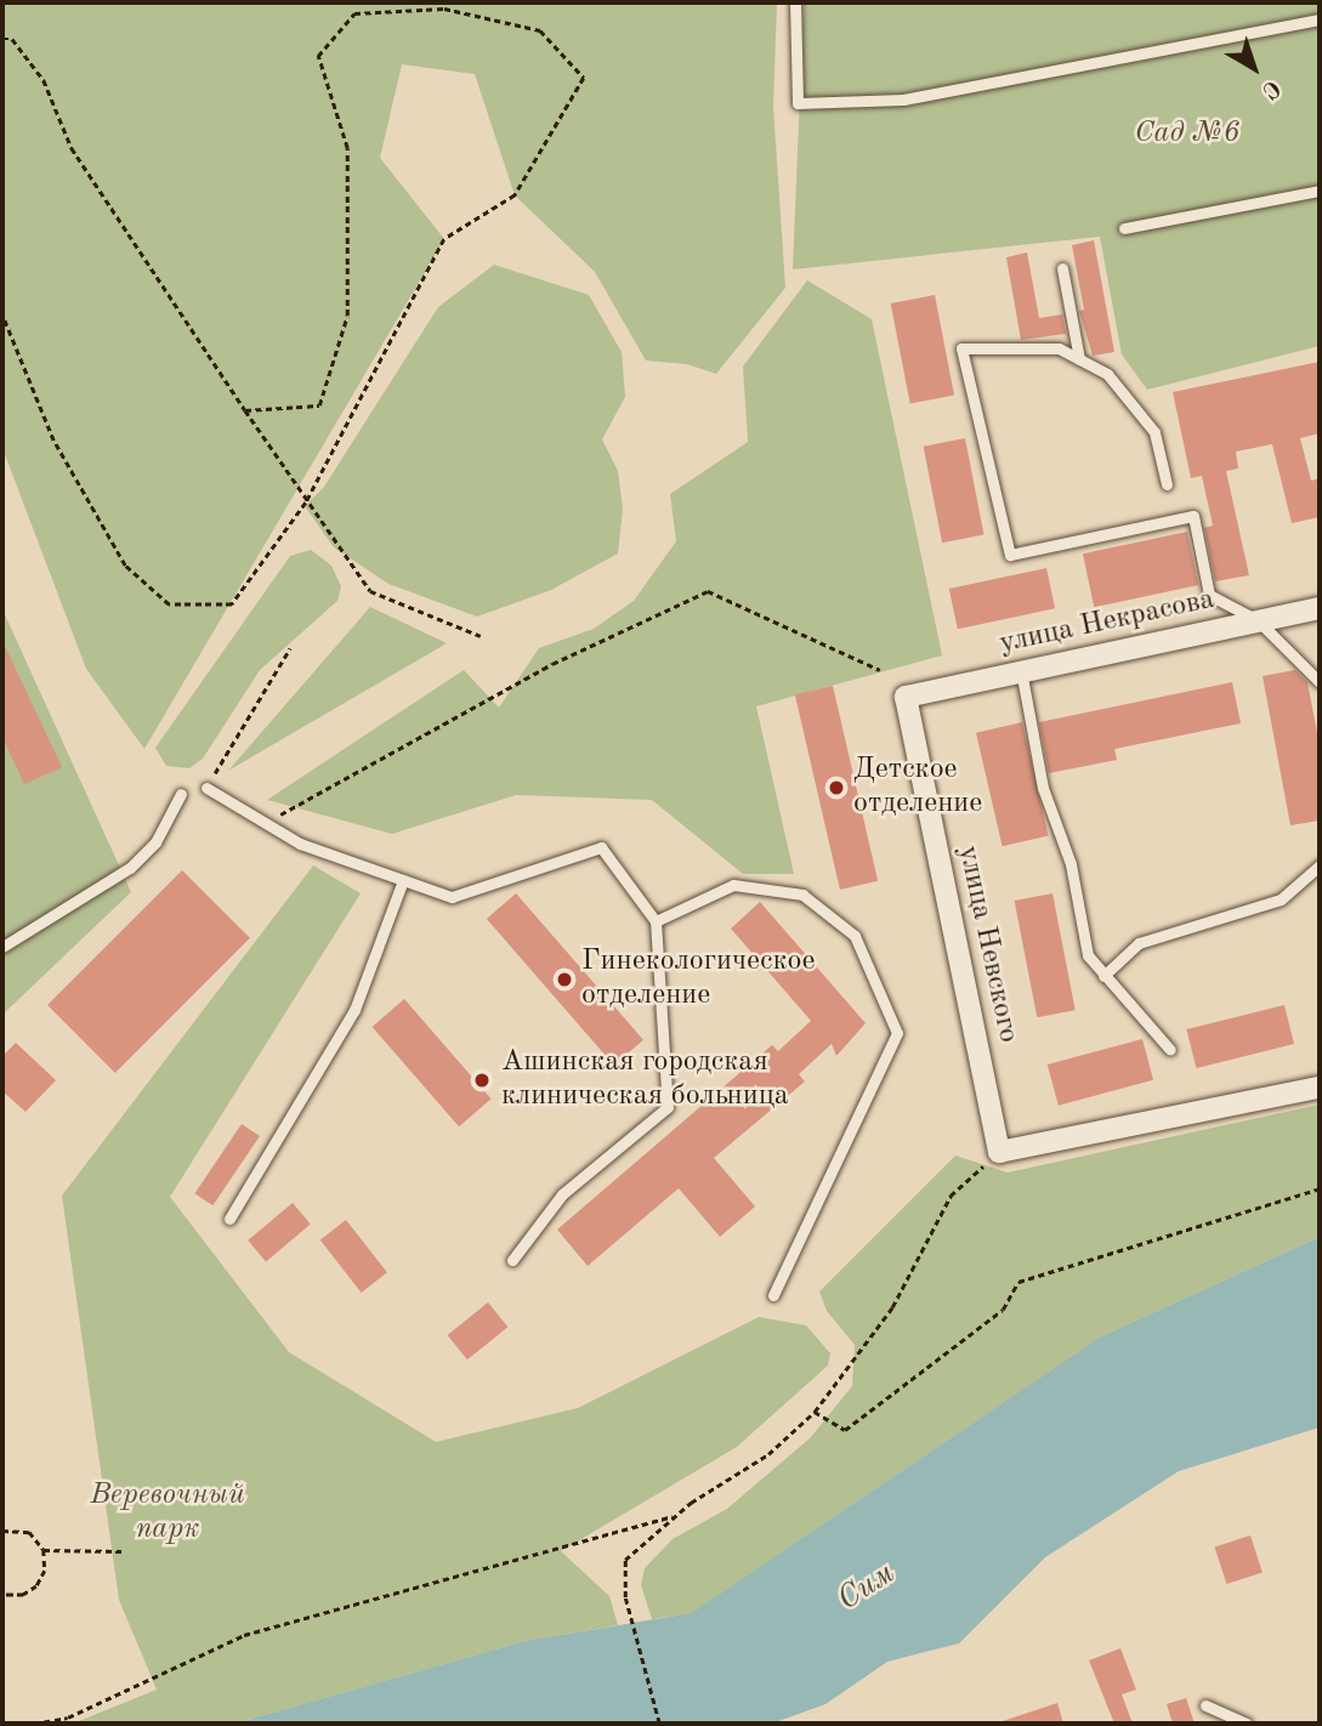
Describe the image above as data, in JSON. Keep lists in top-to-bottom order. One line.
{"streets":{"street":["улица Некрасова","улица Невского"]},"crossings":[["улица Некрасова","улица Невского"]],"water":["Сим"],"parks":["Сад №6","Веревочный парк"],"places":["Детское отделение","Гинекологическое отделение","Ашинская городская клиническая больница"],"north":"bottom right"}
